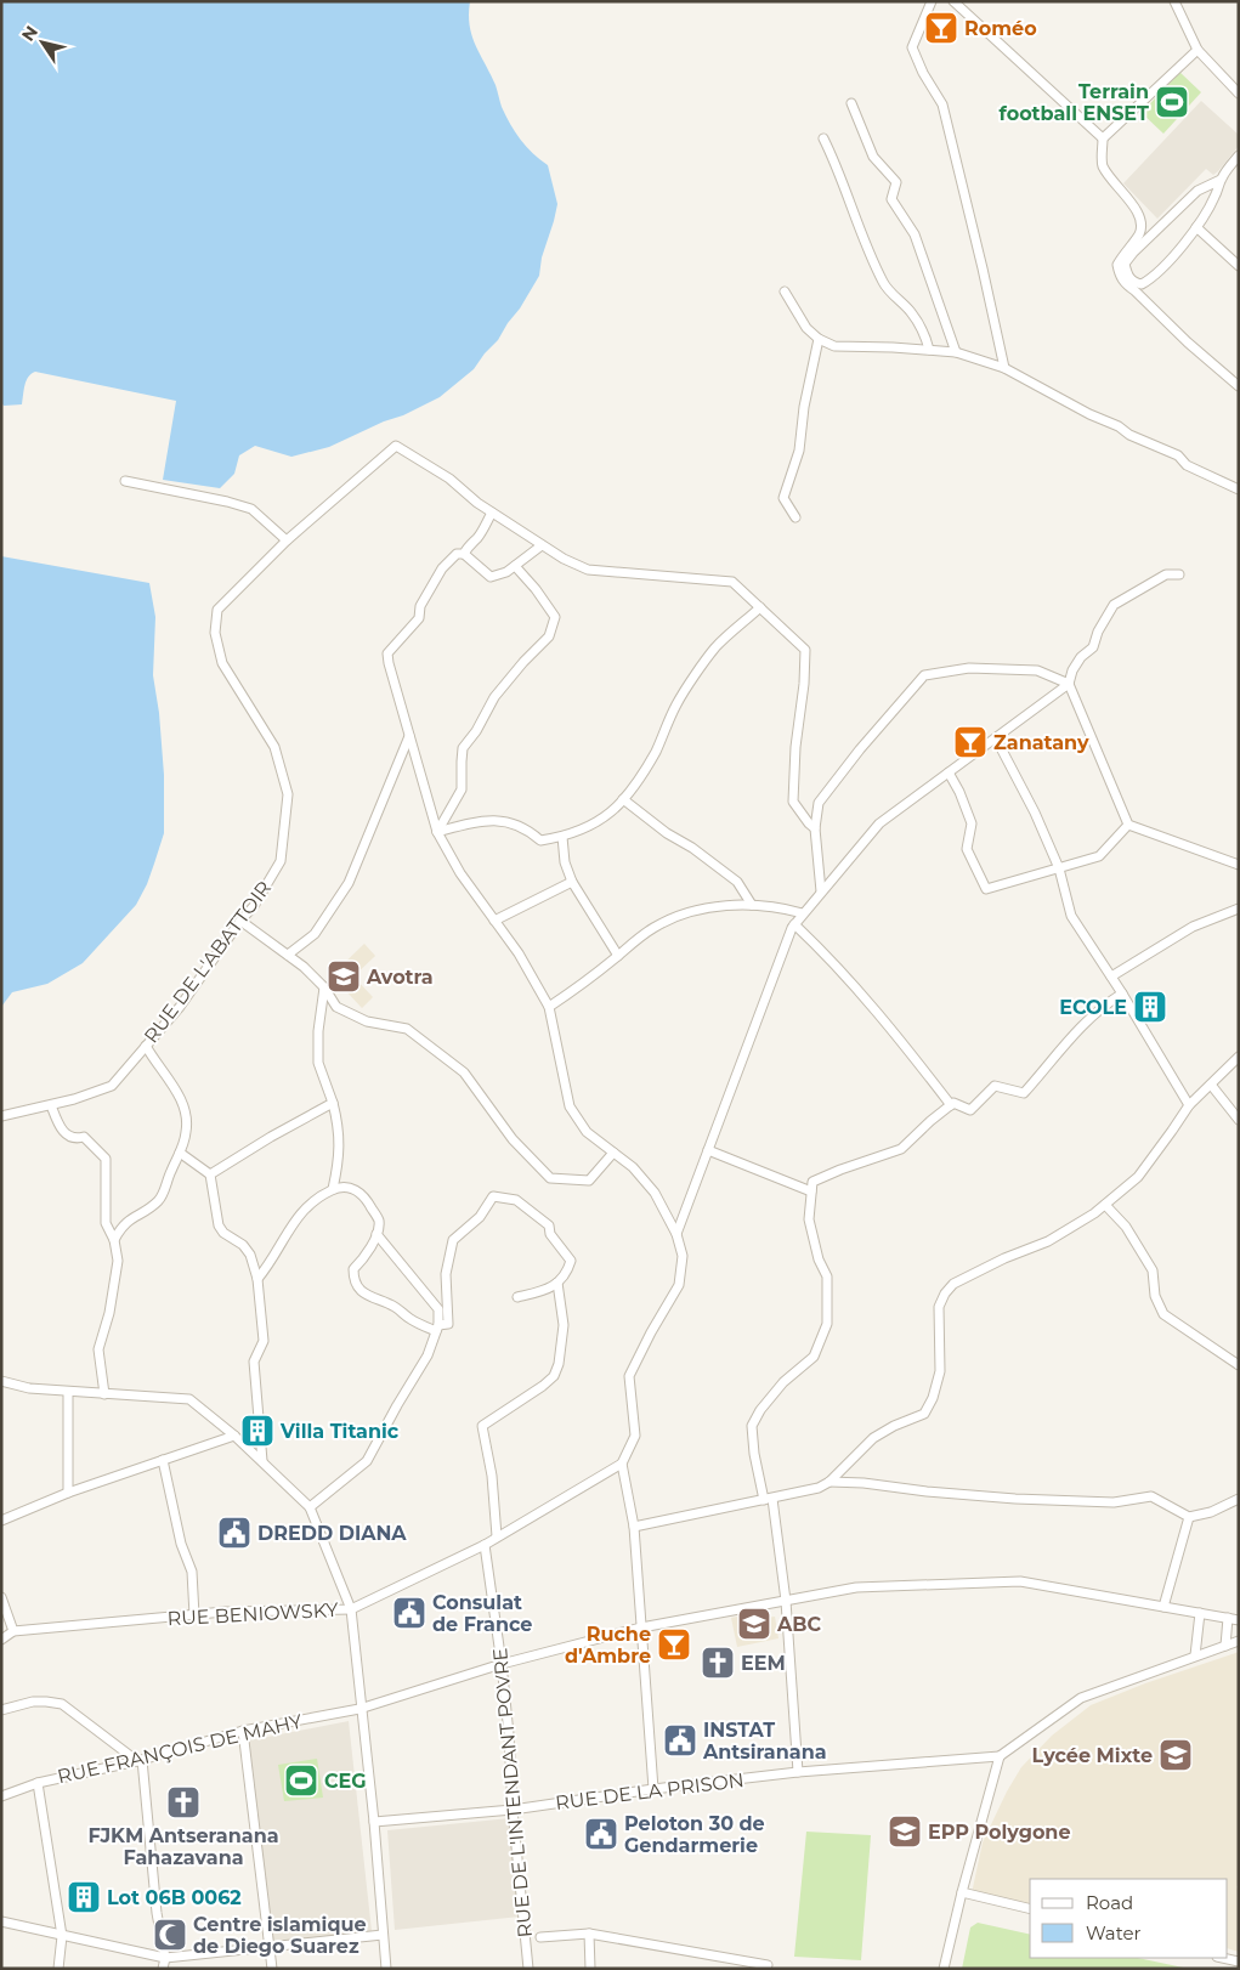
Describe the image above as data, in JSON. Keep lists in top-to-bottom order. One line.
{"streets":{"street":["RUE DE L'ABATTOIR","RUE BENIOWSKY","RUE FRANÇOIS DE MAHY","RUE DE LA PRISON","RUE DE L'INTENDANT POVRE"]},"crossings":[["RUE BENIOWSKY","RUE DE L'INTENDANT POVRE"],["RUE FRANÇOIS DE MAHY","RUE DE L'INTENDANT POVRE"],["RUE DE LA PRISON","RUE DE L'INTENDANT POVRE"]],"places":{"bar":["Roméo","Zanatany","Ruche d'Ambre"],"sports":["Terrain football ENSET","CEG"],"school or university":["Avotra","ABC","Lycée Mixte","EPP Polygone"],"building":["ECOLE","Villa Titanic","Lot 06B 0062"],"public building":["DREDD DIANA","Consulat de France","INSTAT Antsiranana","Peloton 30 de Gendarmerie"],"church":["EEM","FJKM Antseranana Fahazavana"],"mosque":["Centre islamique de Diego Suarez"]},"legend":["Road","Water"],"north":"top left"}
